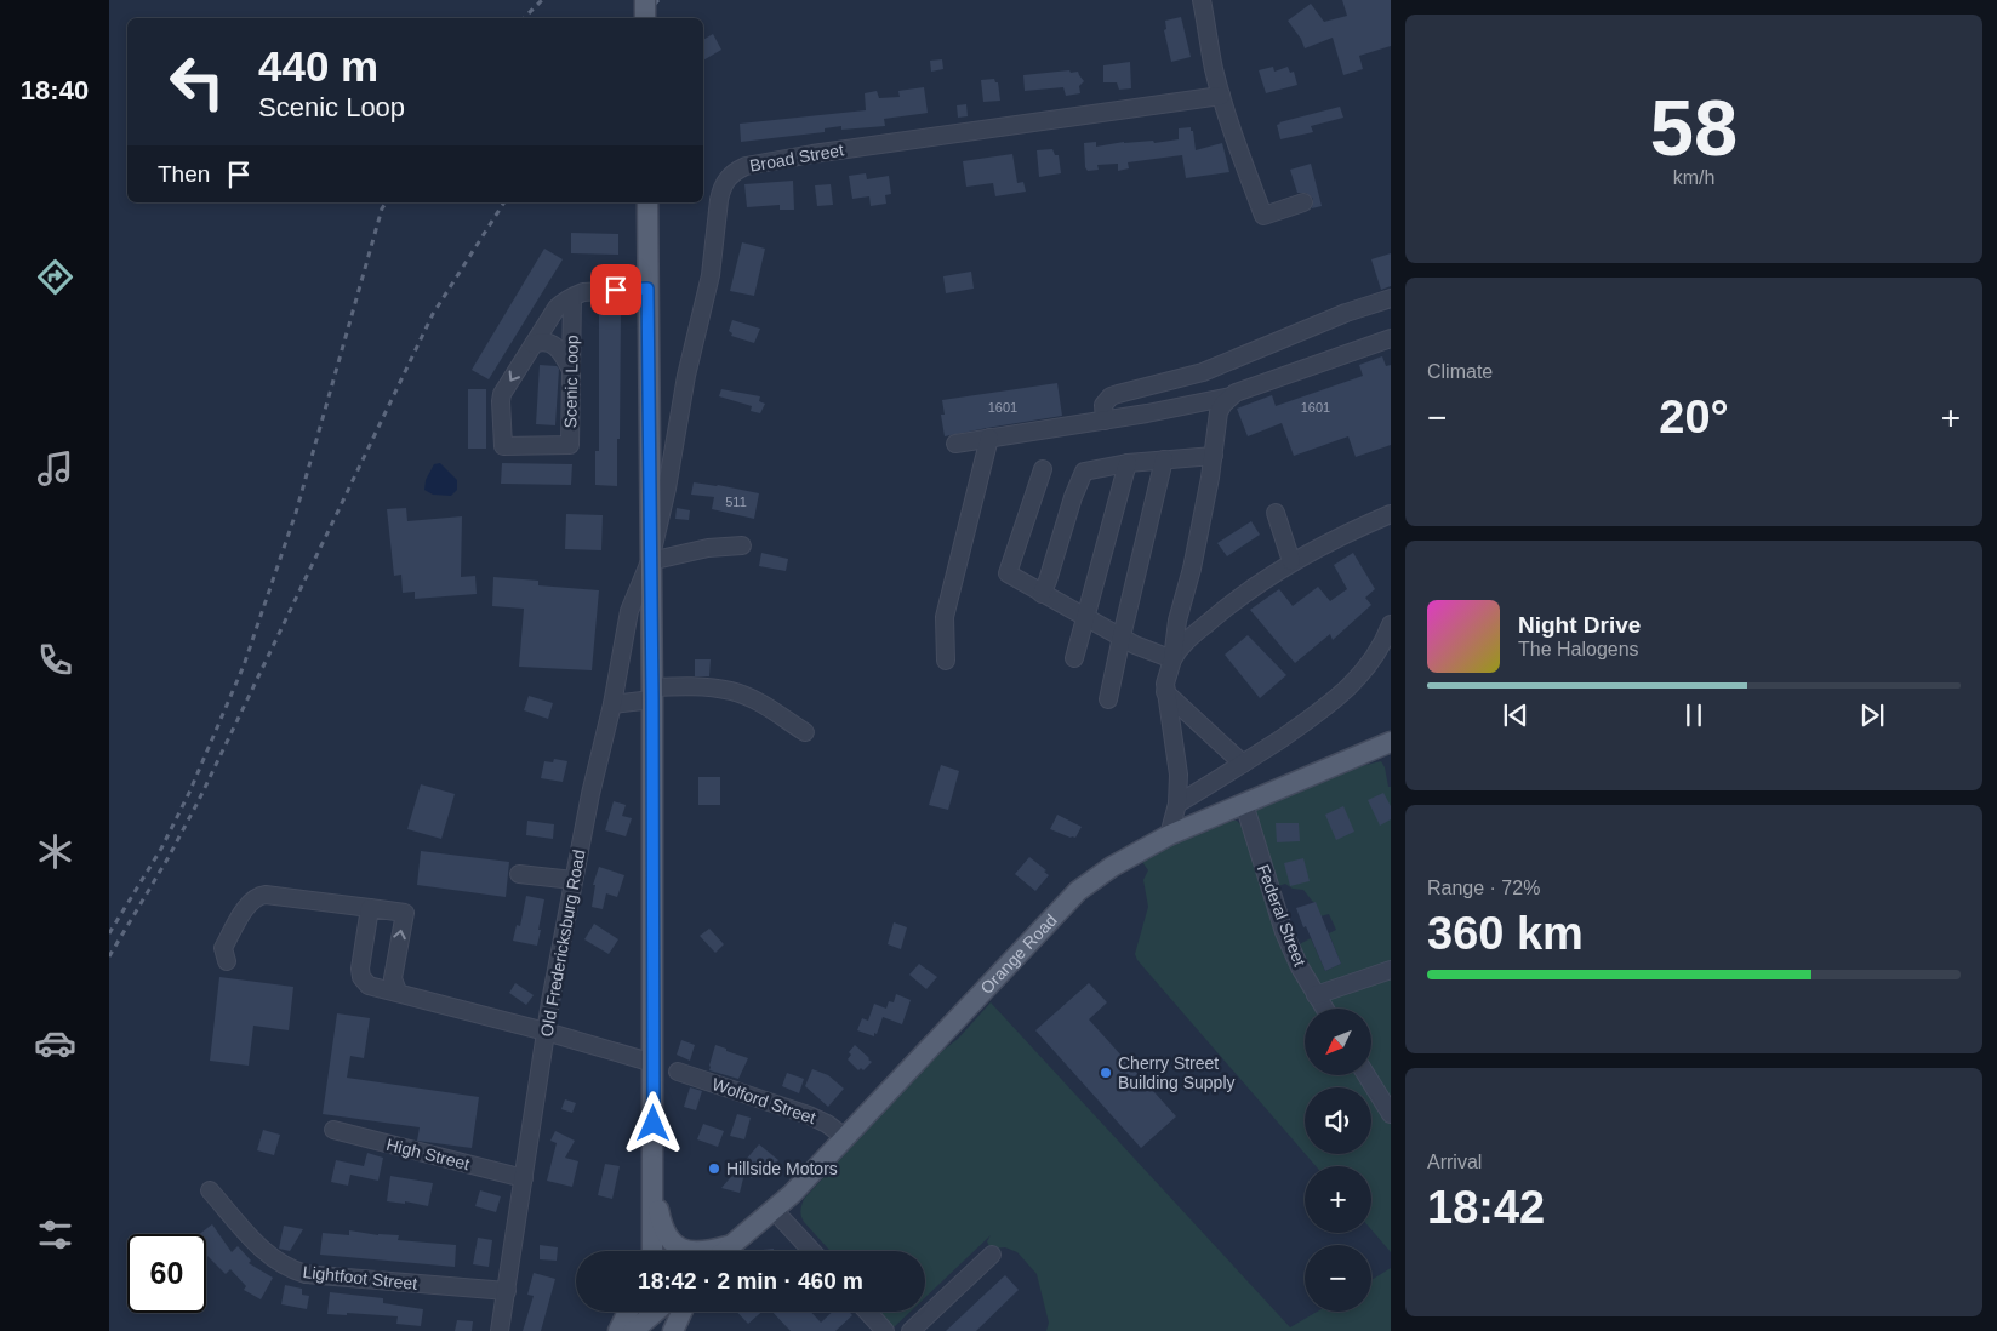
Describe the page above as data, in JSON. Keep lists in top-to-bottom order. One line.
{"streets":{"main road":["Orange Road"],"street":["Broad Street","Scenic Loop","Federal Street","Old Fredericksburg Road","Wolford Street","High Street","Lightfoot Street"]},"crossings":[["Broad Street","Old Fredericksburg Road"],["Federal Street","Orange Road"],["Old Fredericksburg Road","High Street"],["Old Fredericksburg Road","Lightfoot Street"],["Orange Road","Wolford Street"]],"places":["Cherry Street Building Supply","Hillside Motors"],"house_numbers":["1601","1601","511"],"north":"bottom left","page":{"tabs":"18:40","tile":[["58","km/h"],"Climate",["Range · 72%","360 km"],["Arrival","18:42"]],"turn":["440 m","Scenic Loop"],"then":"Then","heat":["−","20°","+"],"song":["Night Drive","The Halogens"],"map_buttons":["+","−"],"limit":"60","trip":"18:42 · 2 min · 460 m"}}
